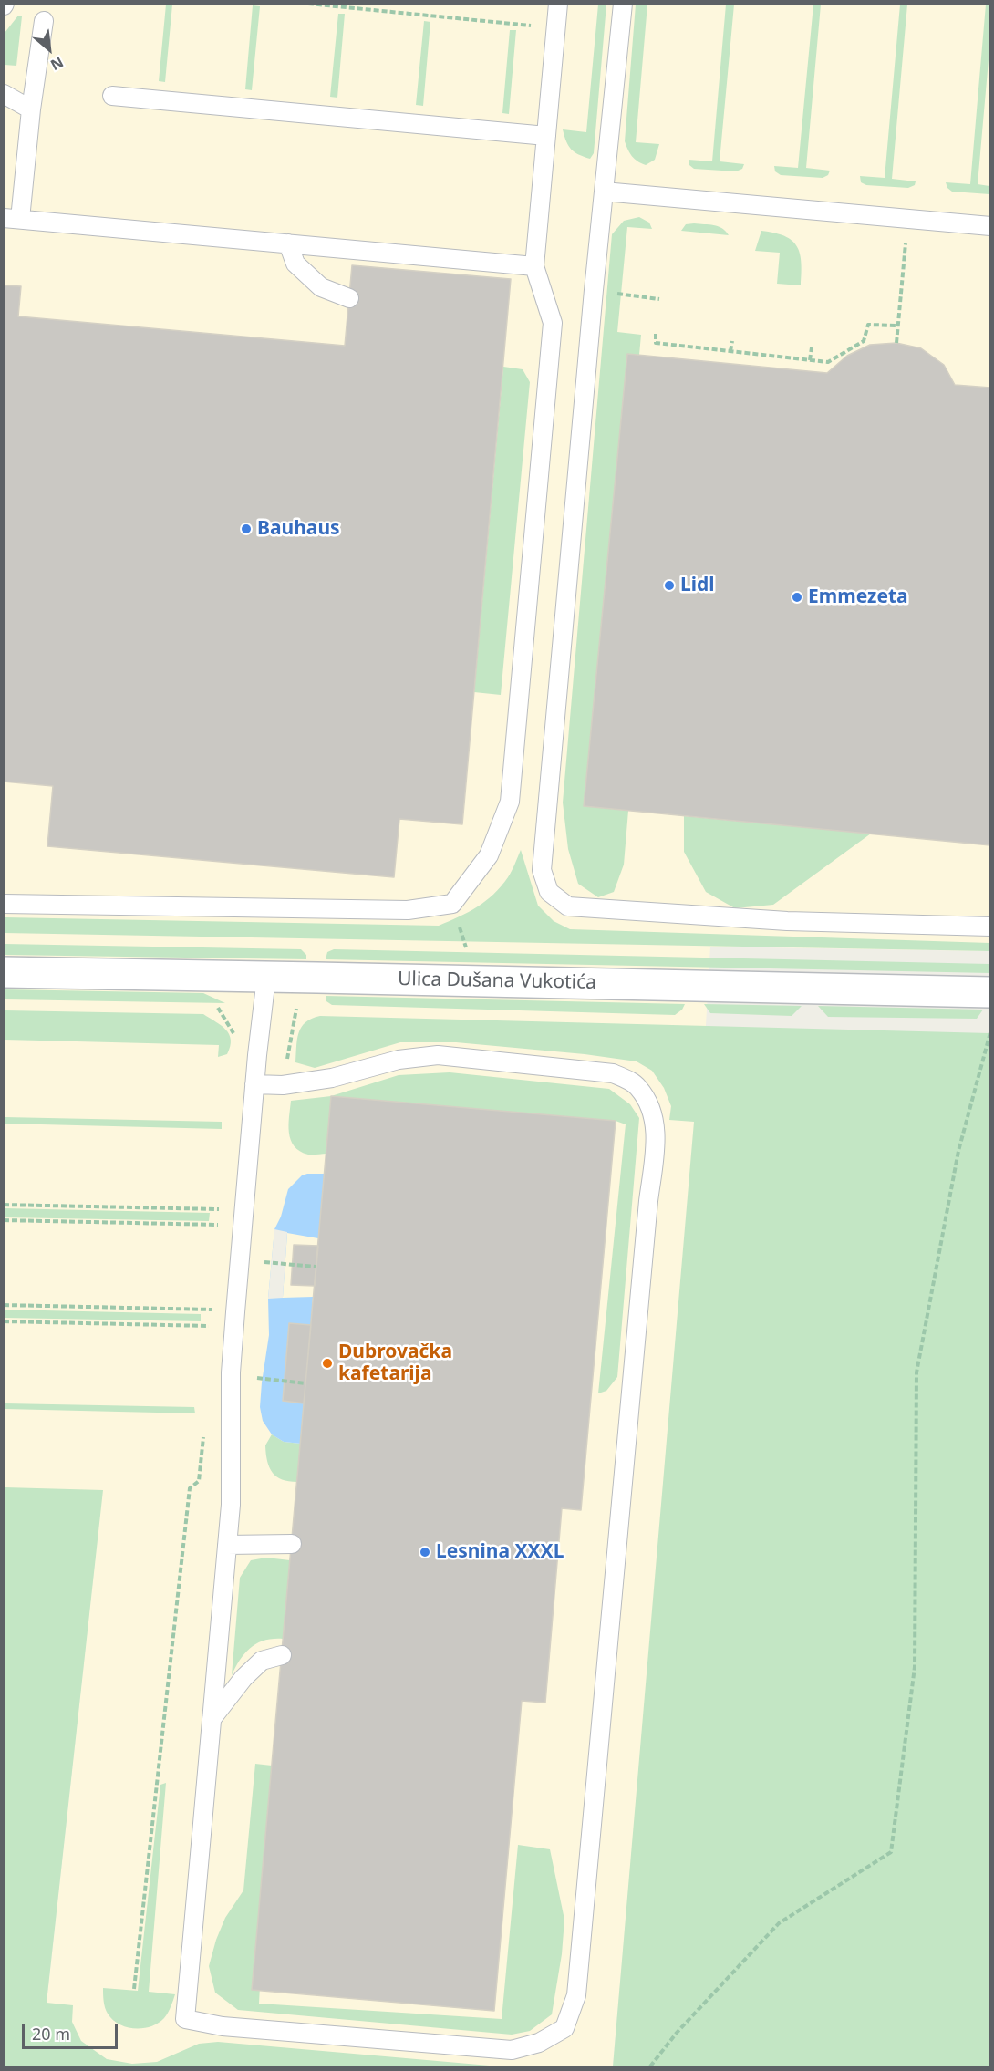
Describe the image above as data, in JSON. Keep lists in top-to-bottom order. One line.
{"streets":{"street":["Ulica Dušana Vukotića"]},"places":["Bauhaus","Lidl","Emmezeta","Dubrovačka kafetarija","Lesnina XXXL"],"scale_bar":"20 m","north":"bottom right"}
